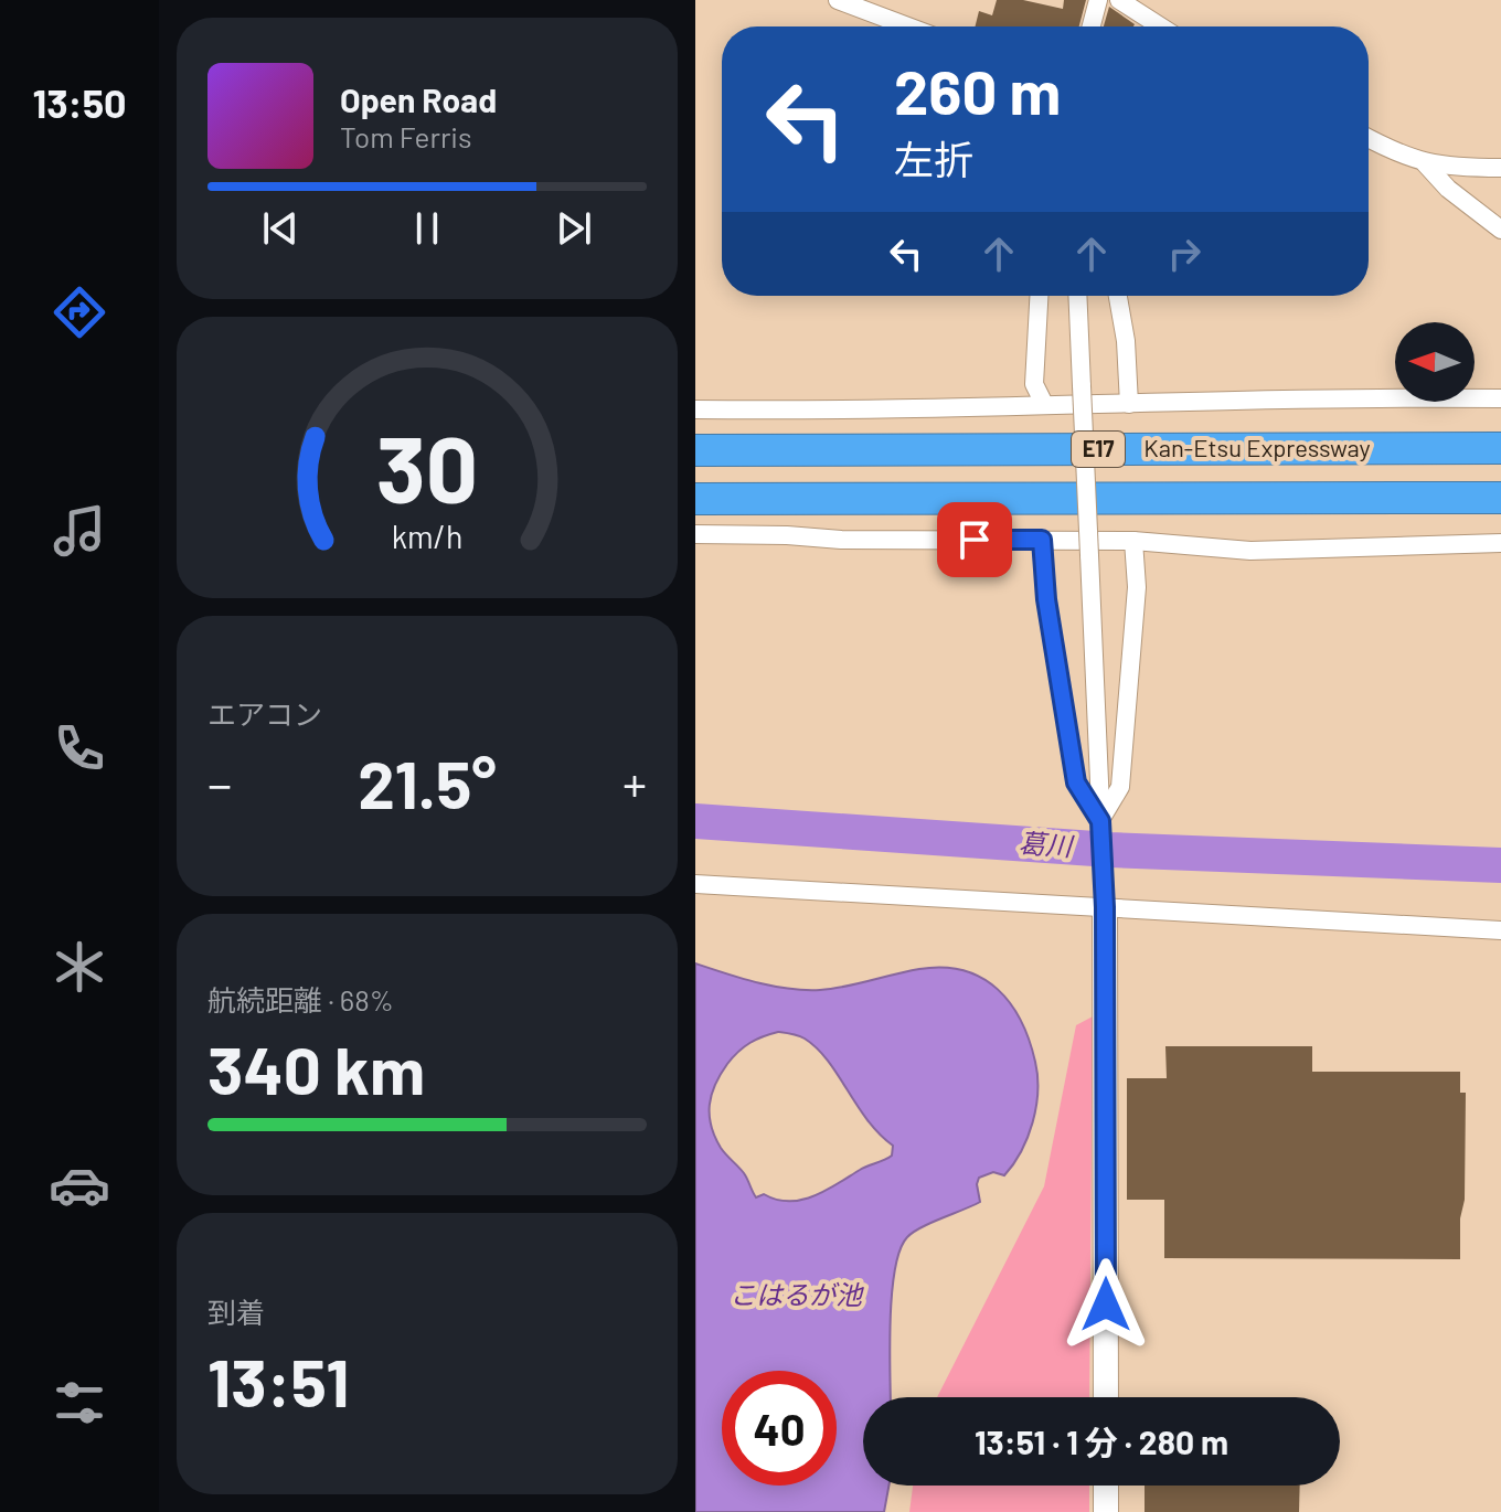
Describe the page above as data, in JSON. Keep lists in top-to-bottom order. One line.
{"streets":{"highway":["Kan-Etsu Expressway","E17"]},"water":["葛川","こはるが池"],"north":"left","page":{"tabs":"13:50","turn":["260 m","左折"],"song":["Open Road","Tom Ferris"],"tile":["エアコン",["航続距離 · 68%","340 km"],["到着","13:51"]],"heat":["−","21.5°","+"],"limit":"40","trip":"13:51 · 1 分 · 280 m","gauge":["30","km/h"]}}
